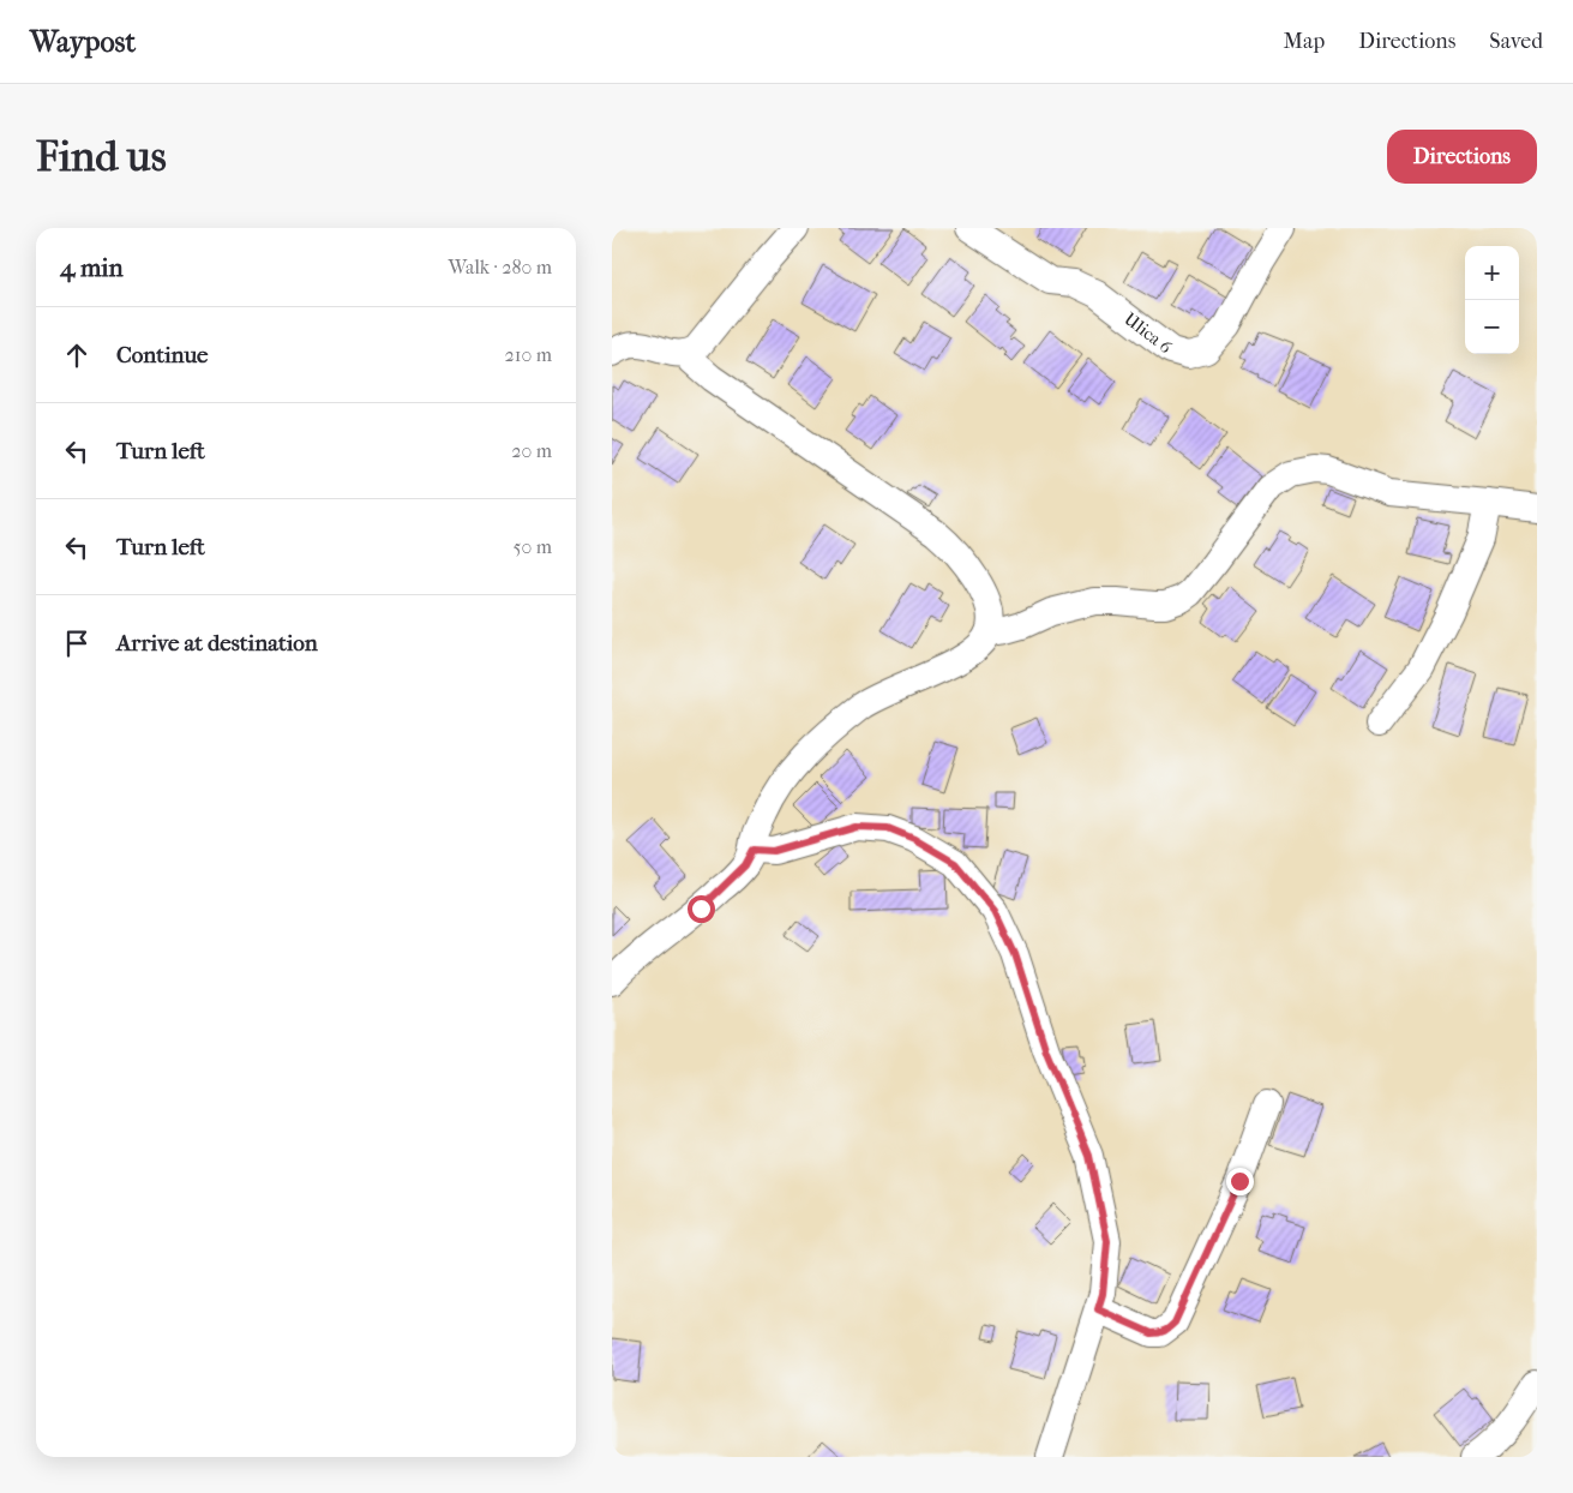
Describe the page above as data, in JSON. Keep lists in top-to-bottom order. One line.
{"streets":{"street":["Ulica 6"]},"page":{"header":"Waypost","nav":["Map","Directions","Saved"],"buttons":"Directions","title":"Find us","heading":["4 min","Walk · 280 m"],"map_buttons":["+","−"],"list":[["Continue","210 m"],["Turn left","20 m"],["Turn left","50 m"],"Arrive at destination"]}}
